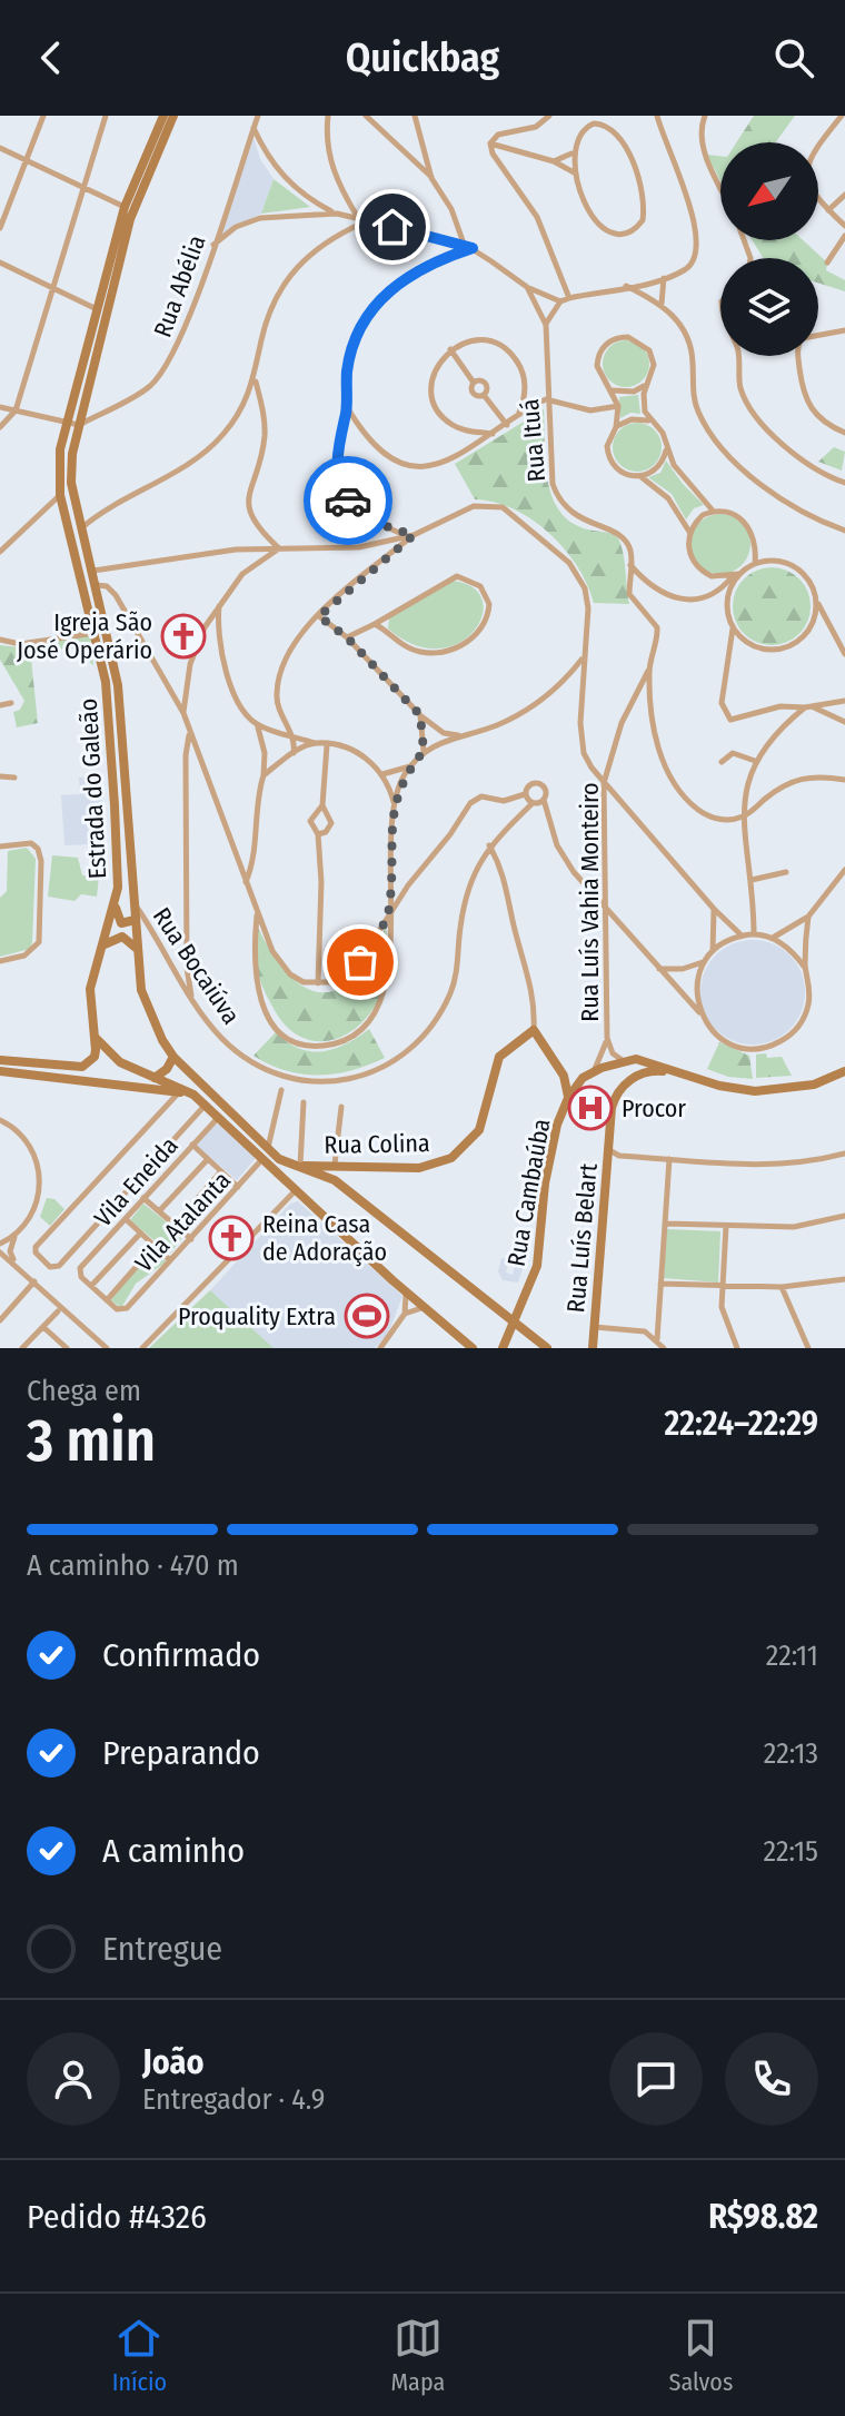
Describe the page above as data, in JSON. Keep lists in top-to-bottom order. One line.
{"streets":{"main road":["Estrada do Galeão","Rua Colina","Rua Cambaúba","Rua Luís Belart"],"street":["Rua Abélia","Rua Ituá","Rua Luís Vahia Monteiro","Rua Bocaiúva","Vila Eneida","Vila Atalanta"]},"crossings":[["Rua Abélia","Rua Ituá"],["Rua Abélia","Estrada do Galeão"],["Rua Ituá","Rua Luís Vahia Monteiro"],["Estrada do Galeão","Rua Bocaiúva"],["Estrada do Galeão","Rua Colina"],["Estrada do Galeão","Vila Eneida"],["Estrada do Galeão","Rua Cambaúba"],["Estrada do Galeão","Vila Atalanta"],["Rua Cambaúba","Rua Luís Belart"]],"places":{"church":["Igreja São José Operário","Reina Casa de Adoração"],"hospital":["Procor"],"sports":["Proquality Extra"]},"north":"bottom left","page":{"header":"Quickbag","heading":["3 min","Chega em","22:24–22:29"],"panel":["João","Entregador · 4.9","Pedido #4326","R$98.82"],"bar":"A caminho · 470 m","list":[["Confirmado","22:11"],["Preparando","22:13"],["A caminho","22:15"],"Entregue"],"tabs":["Início","Mapa","Salvos"]}}
